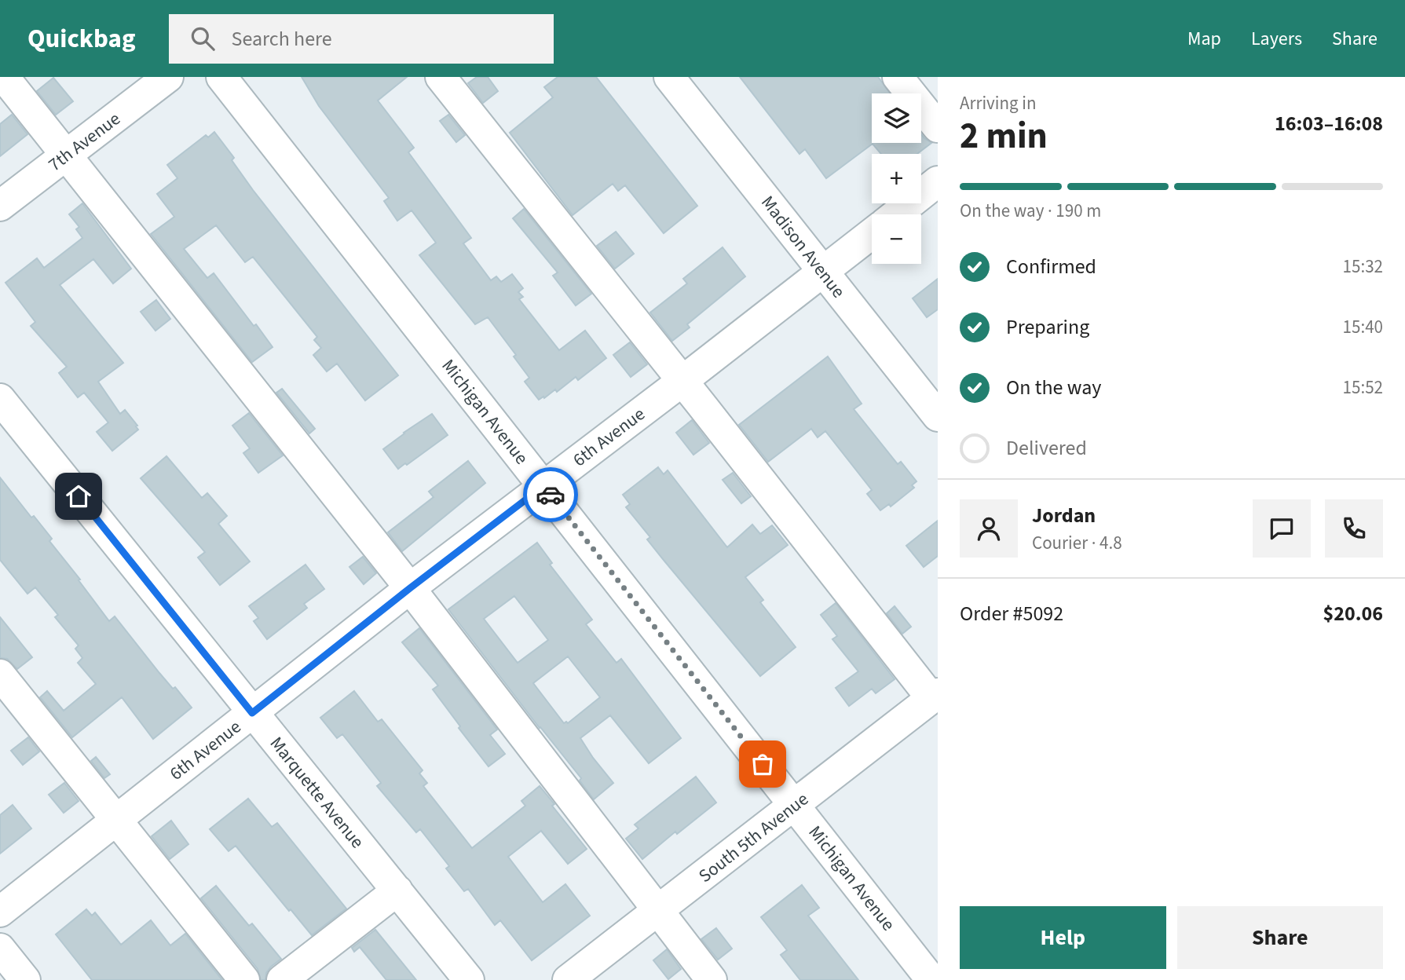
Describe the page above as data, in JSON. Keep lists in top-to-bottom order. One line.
{"streets":{"street":["7th Avenue","Madison Avenue","Michigan Avenue","6th Avenue","Marquette Avenue","South 5th Avenue"]},"crossings":[["Madison Avenue","6th Avenue"],["Michigan Avenue","6th Avenue"],["Michigan Avenue","South 5th Avenue"],["6th Avenue","Marquette Avenue"]],"page":{"header":"Quickbag","search":"Search here","nav":["Map","Layers","Share"],"heading":["2 min","Arriving in","16:03–16:08"],"panel":["Jordan","Courier · 4.8","Order #5092","$20.06"],"map_buttons":["+","−"],"bar":"On the way · 190 m","list":[["Confirmed","15:32"],["Preparing","15:40"],["On the way","15:52"],"Delivered"],"buttons":["Help","Share"]}}
